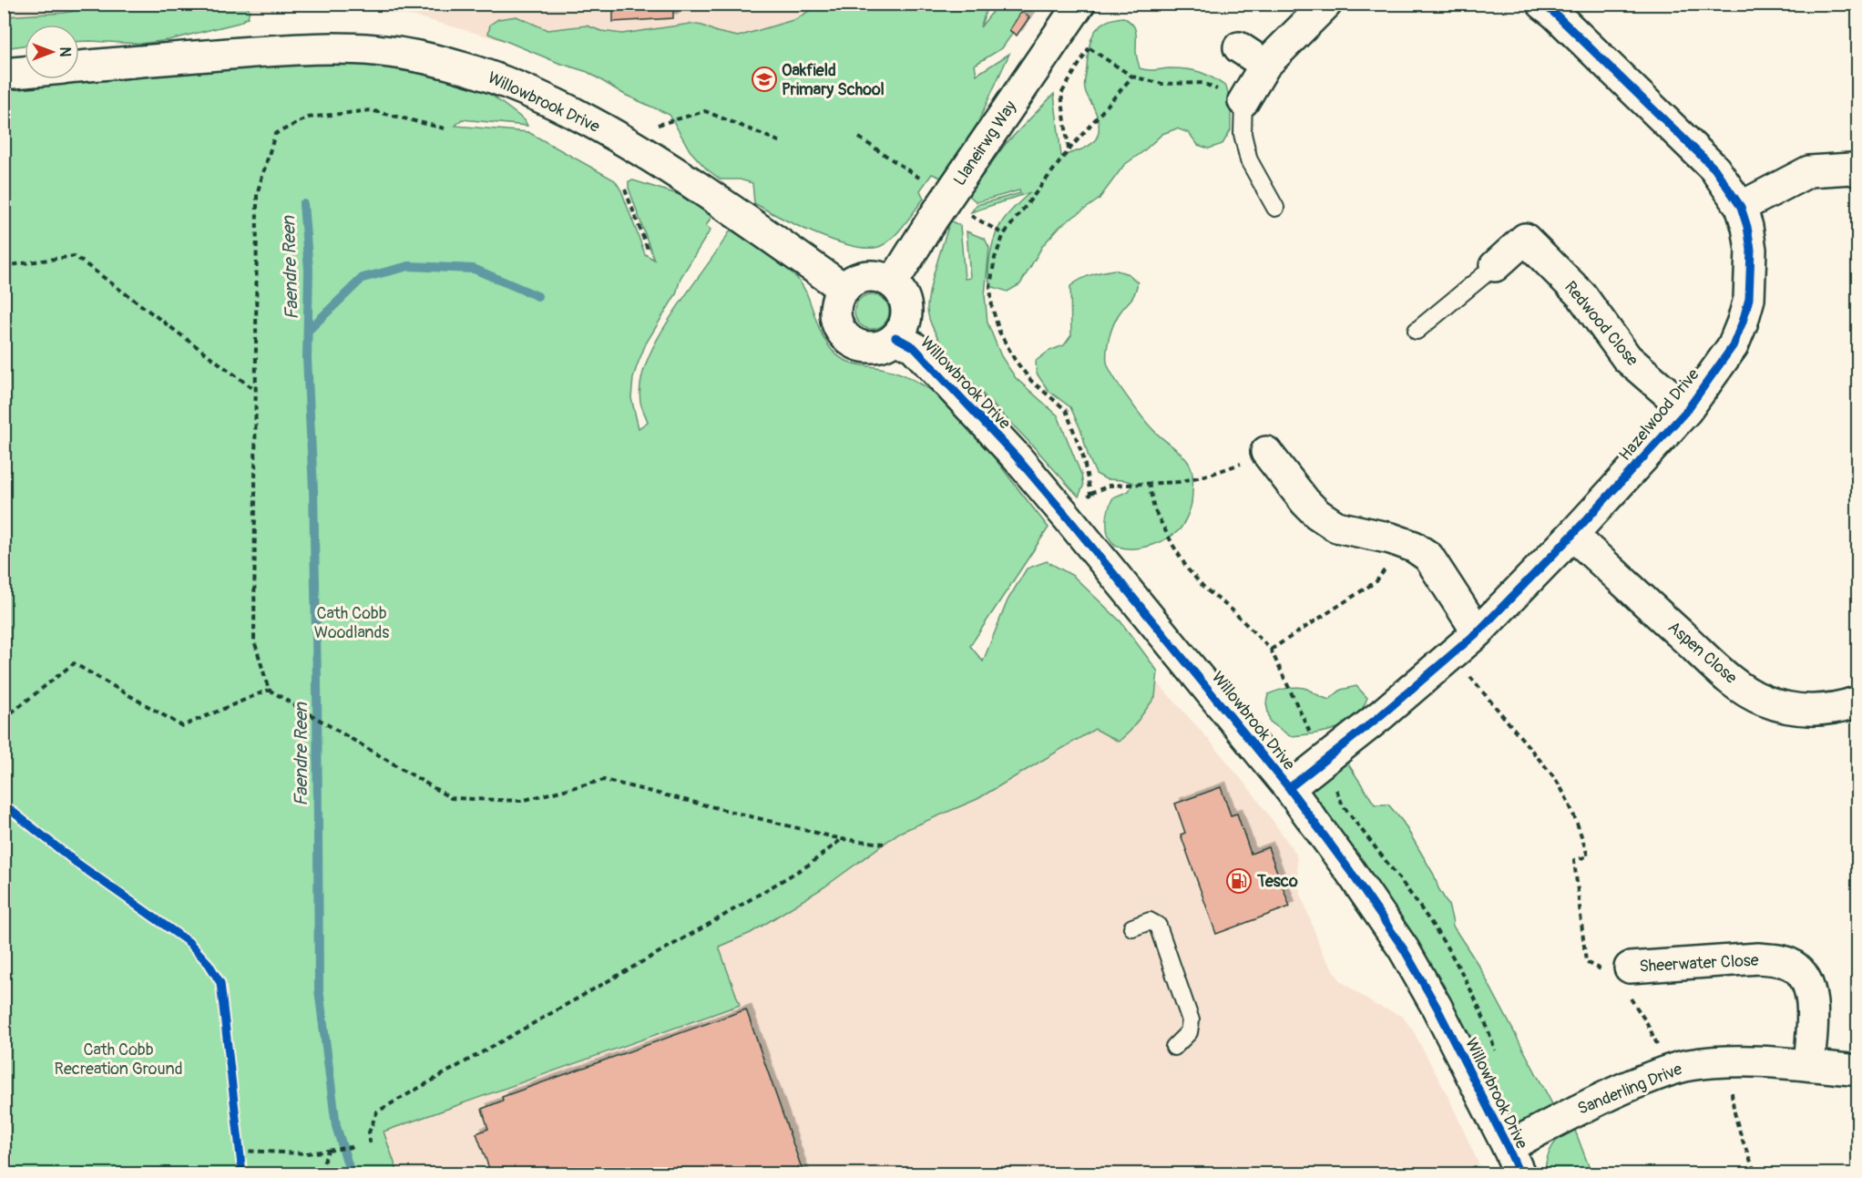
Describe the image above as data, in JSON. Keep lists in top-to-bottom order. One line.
{"streets":{"street":["Willowbrook Drive","Llaneirwg Way","Redwood Close","Hazelwood Drive","Aspen Close","Sheerwater Close","Sanderling Drive"]},"crossings":[["Willowbrook Drive","Llaneirwg Way"],["Willowbrook Drive","Hazelwood Drive"],["Willowbrook Drive","Sanderling Drive"],["Redwood Close","Hazelwood Drive"],["Hazelwood Drive","Aspen Close"],["Sheerwater Close","Sanderling Drive"]],"water":["Faendre Reen"],"parks":["Cath Cobb Woodlands","Cath Cobb Recreation Ground"],"places":{"school or university":["Oakfield Primary School"],"fuel station":["Tesco"]},"north":"right"}
